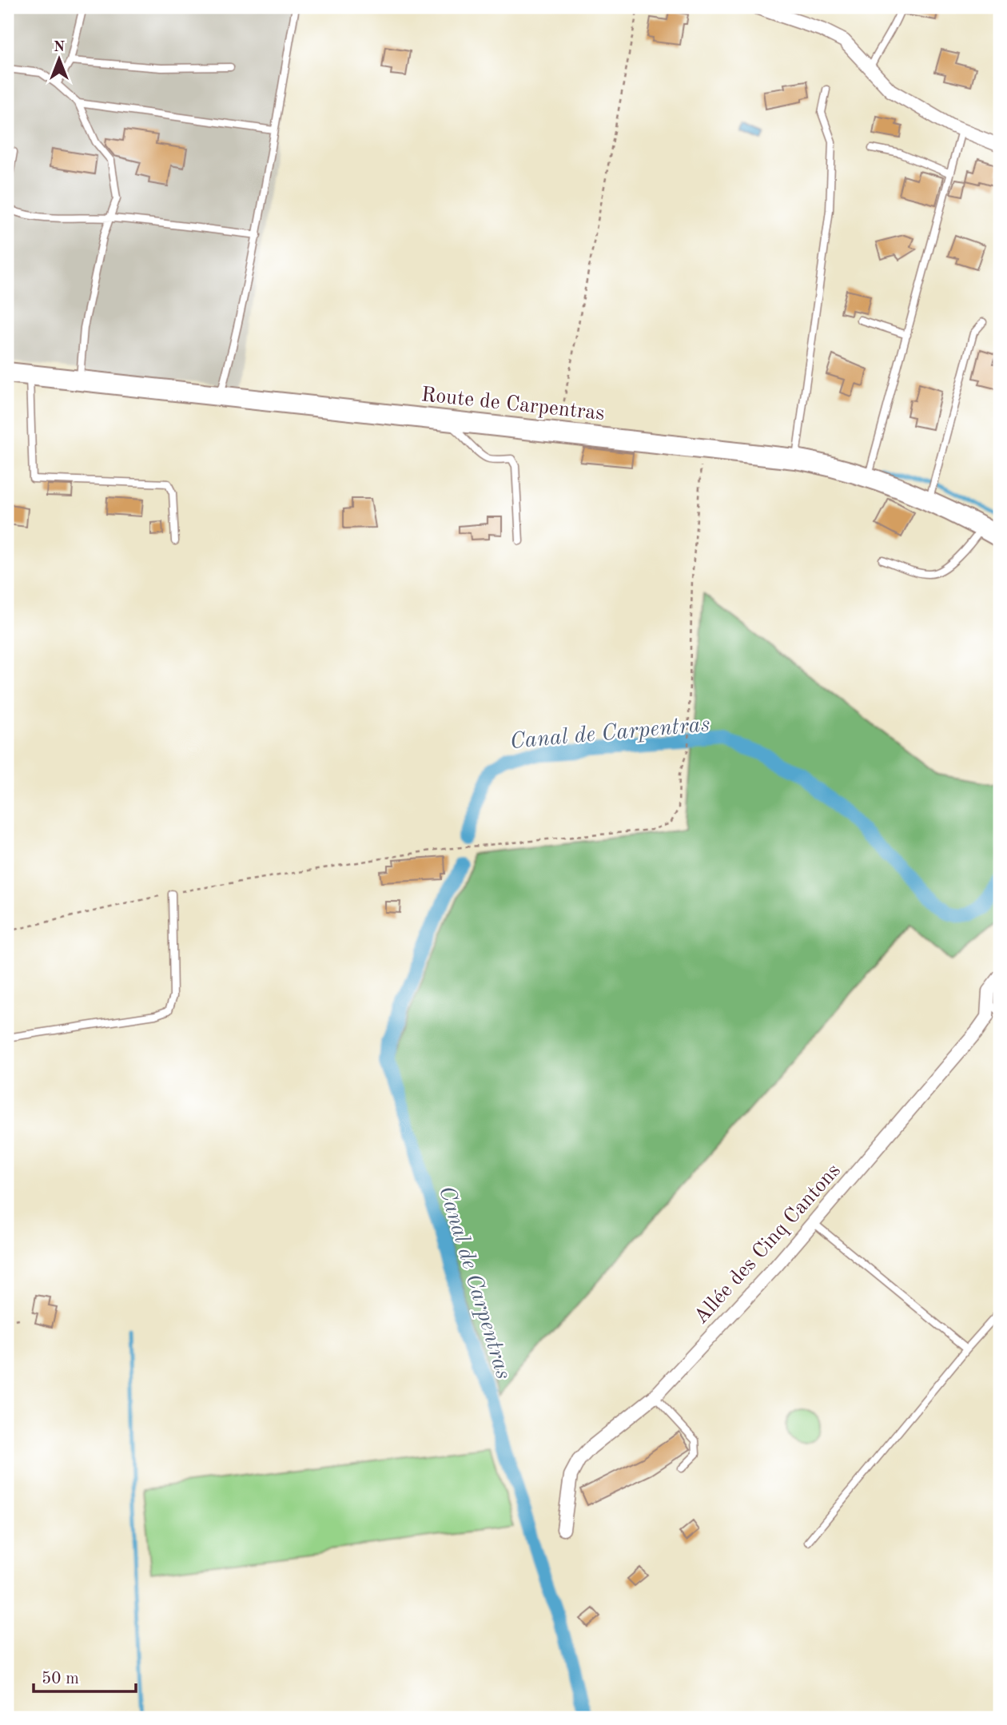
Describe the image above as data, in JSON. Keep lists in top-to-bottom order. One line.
{"streets":{"main road":["Route de Carpentras"],"street":["Allée des Cinq Cantons"]},"water":["Canal de Carpentras"],"scale_bar":"50 m","north":"top"}
